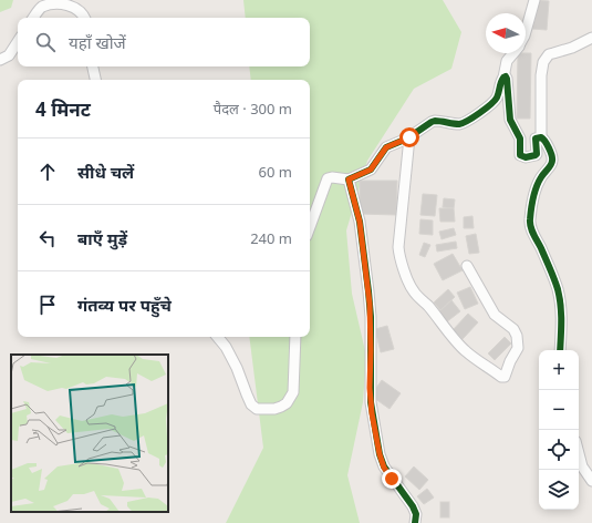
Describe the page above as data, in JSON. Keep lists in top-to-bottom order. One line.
{"north":"left","page":{"search":"यहाँ खोजें","heading":["4 मिनट","पैदल · 300 m"],"list":[["सीधे चलें","60 m"],["बाएँ मुड़ें","240 m"],"गंतव्य पर पहुँचे"],"map_buttons":["+","−"]}}
